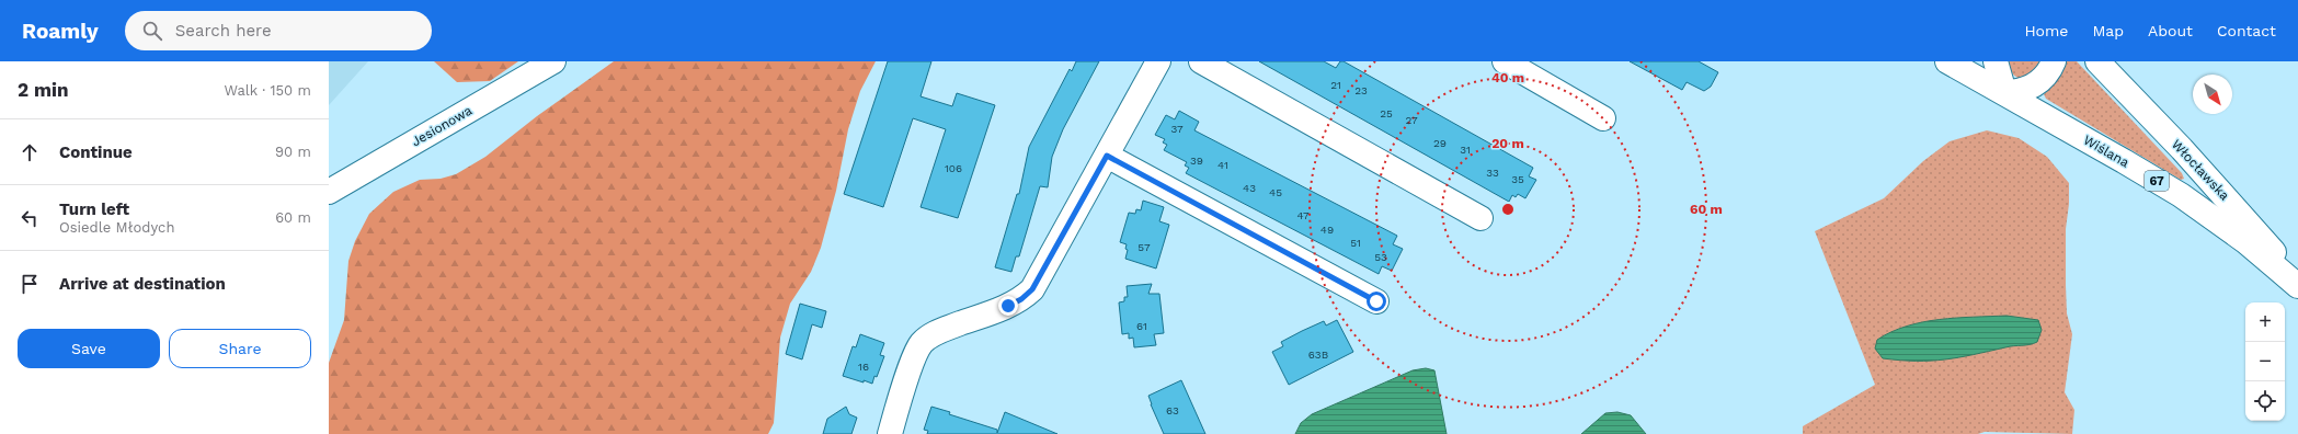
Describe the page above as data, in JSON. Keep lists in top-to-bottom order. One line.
{"streets":{"main road":["Jesionowa","Wiślana","Włocławska","67"]},"crossings":[["Wiślana","Włocławska"]],"house_numbers":["21","23","25","27","37","29","31","39","41","106","33","35","43","45","47","49","51","57","53","61","63B","16","63"],"north":"bottom right","page":{"header":"Roamly","search":"Search here","nav":["Home","Map","About","Contact"],"heading":["2 min","Walk · 150 m"],"list":[["Continue","90 m"],["Turn left","Osiedle Młodych","60 m"],"Arrive at destination"],"map_buttons":["+","−"],"buttons":["Save","Share"]},"rings":["40 m","20 m","60 m"]}
